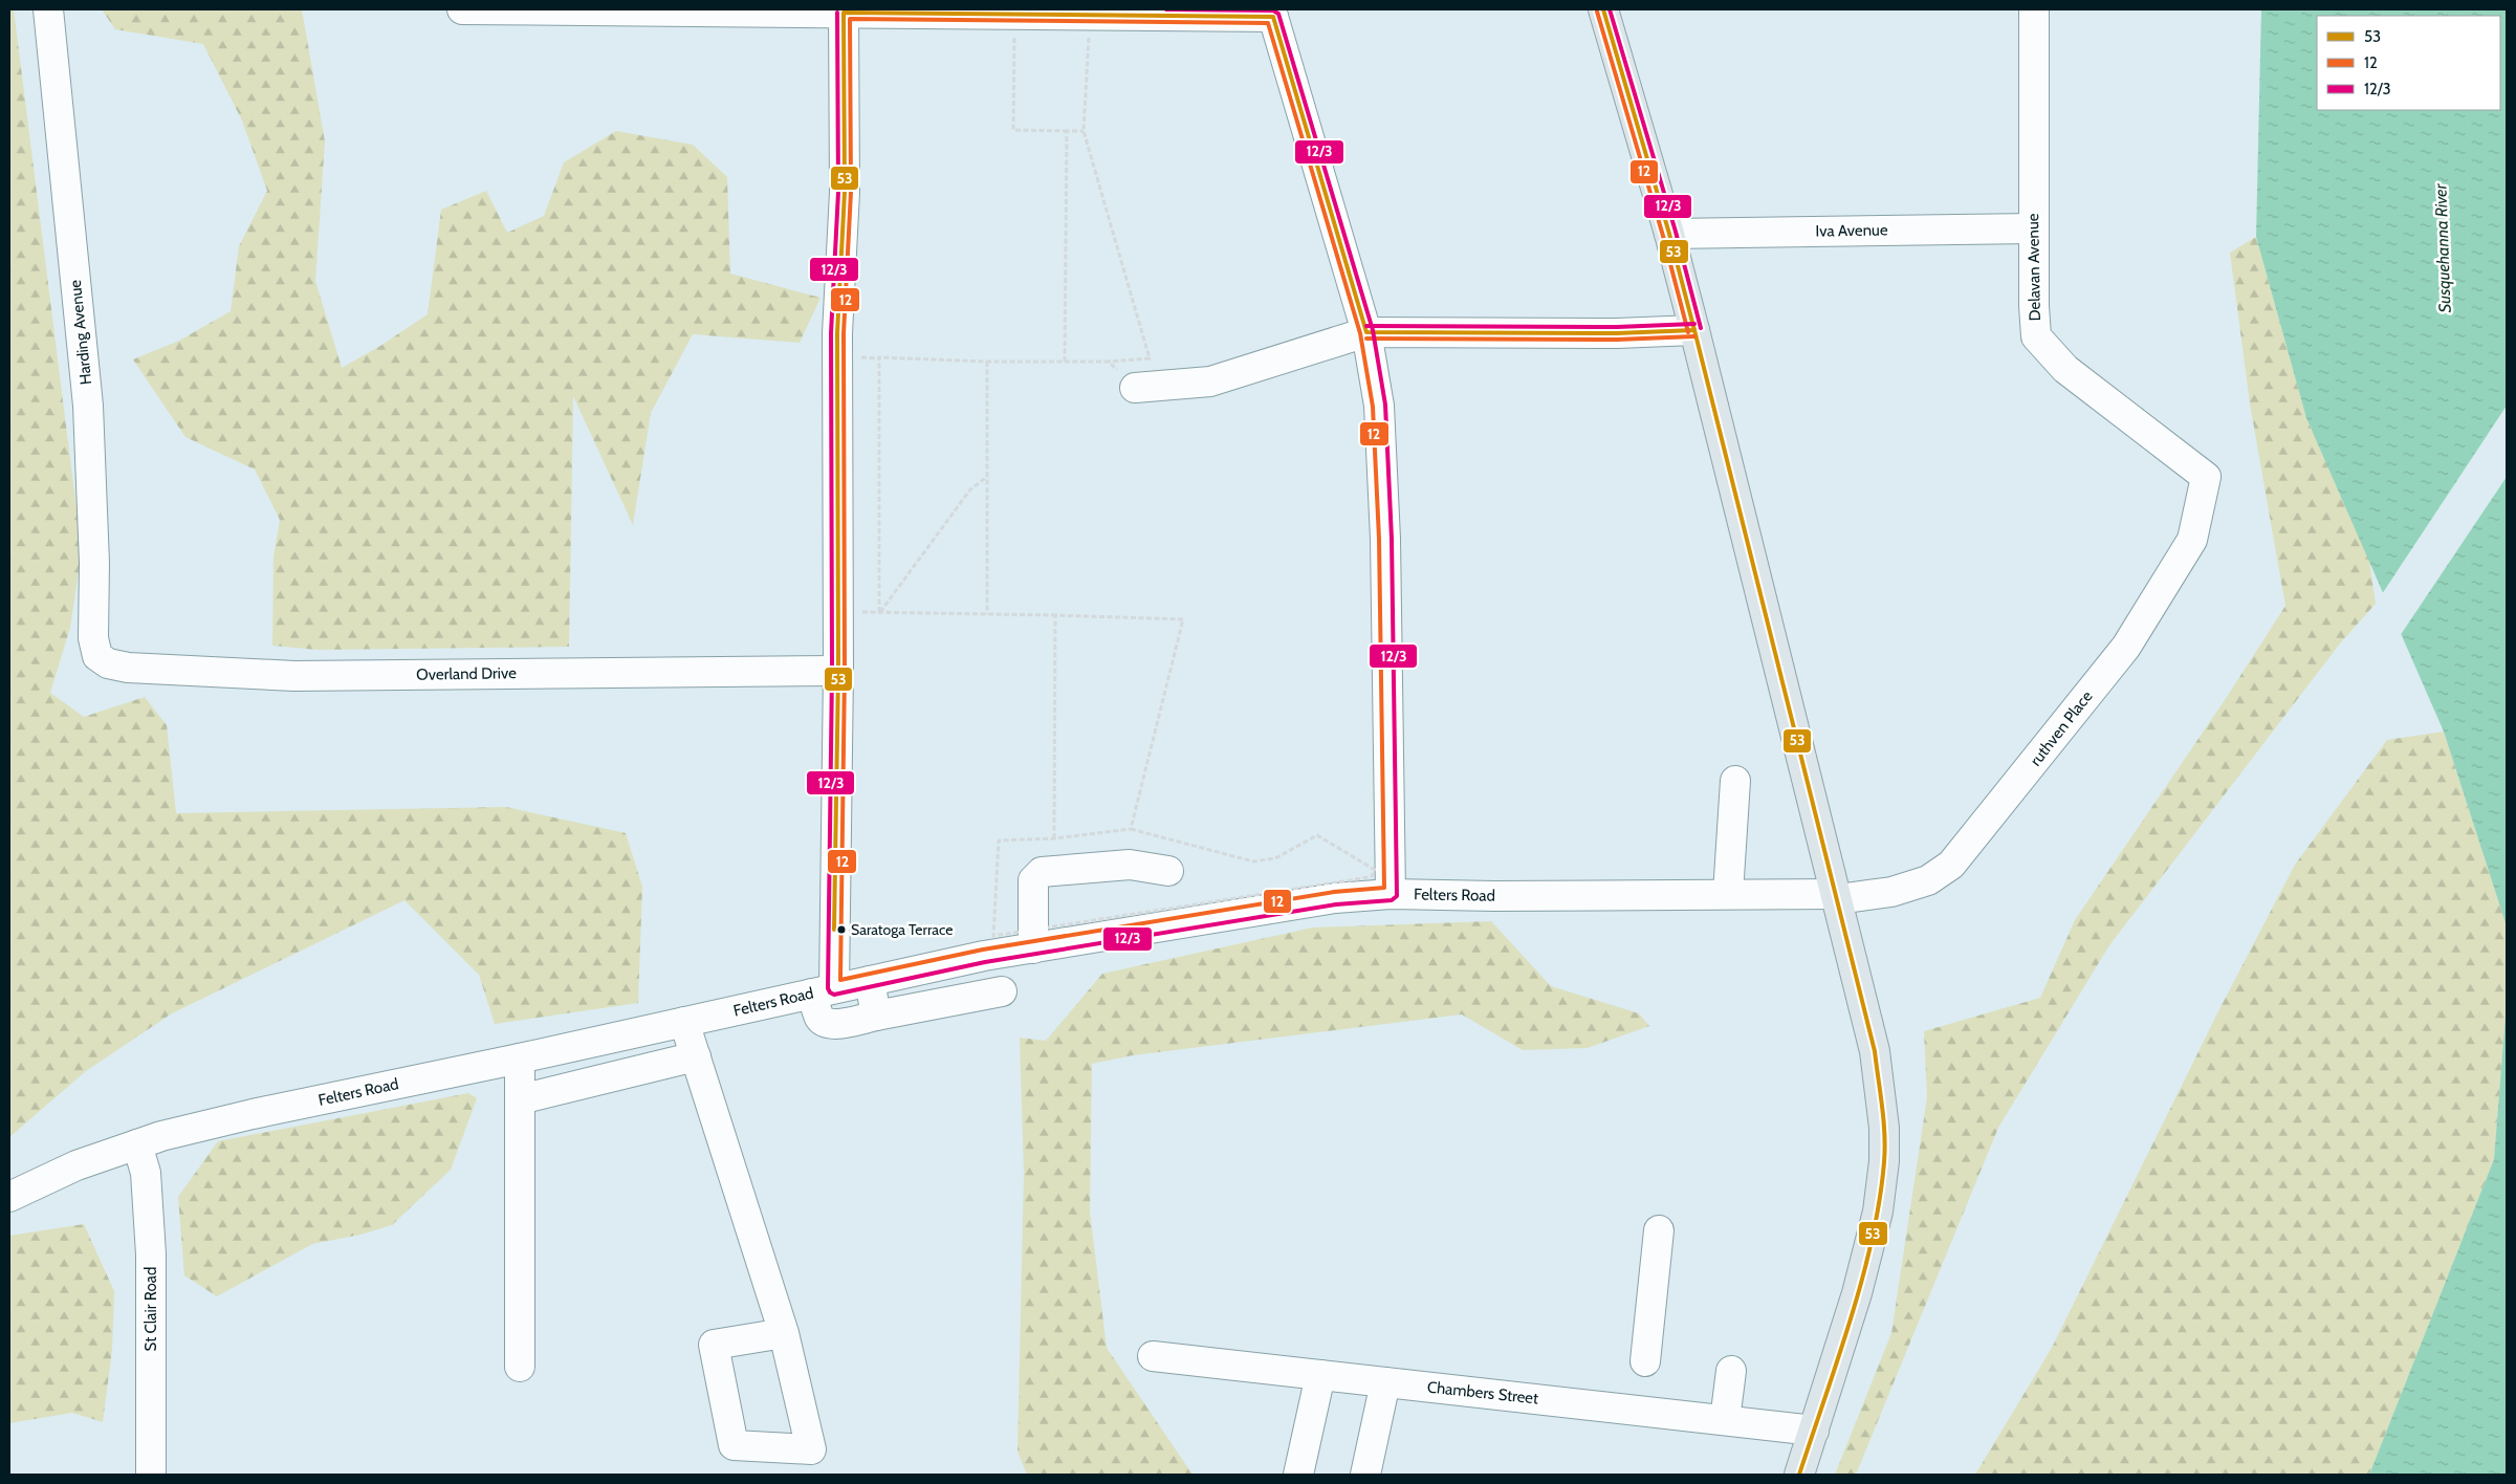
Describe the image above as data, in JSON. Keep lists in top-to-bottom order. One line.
{"streets":{"street":["Iva Avenue","Delavan Avenue","Harding Avenue","Overland Drive","ruthven Place","Felters Road","St Clair Road","Chambers Street"]},"crossings":[["Iva Avenue","Delavan Avenue"],["Delavan Avenue","ruthven Place"],["Harding Avenue","Overland Drive"],["ruthven Place","Felters Road"],["Felters Road","St Clair Road"]],"water":["Susquehanna River"],"places":["Saratoga Terrace"],"lines":["transit line 53","transit line 12/3","transit line 12"],"legend":["53","12","12/3"]}
